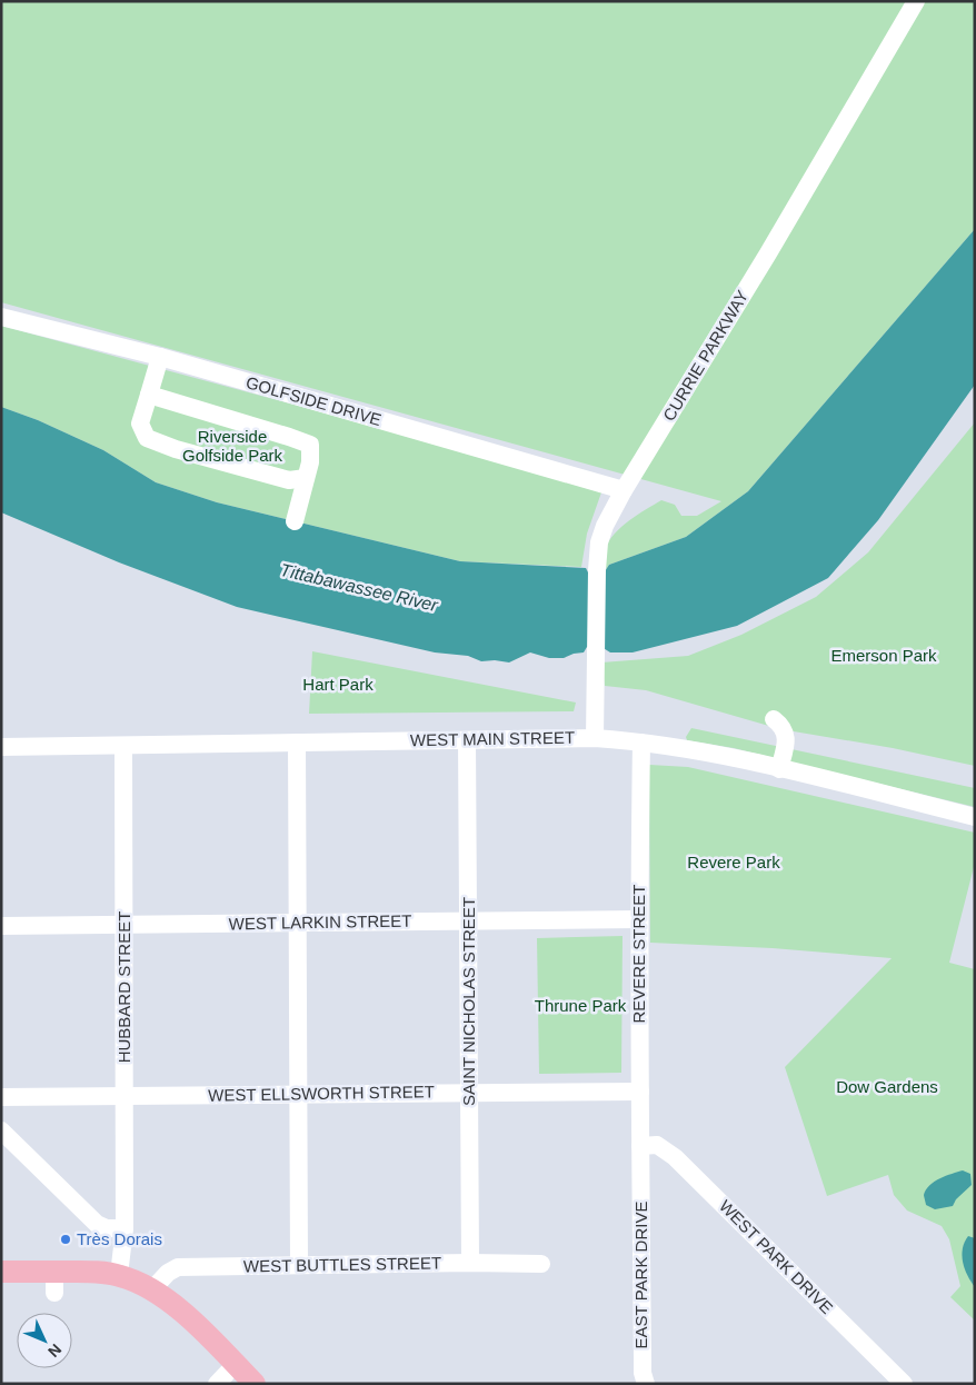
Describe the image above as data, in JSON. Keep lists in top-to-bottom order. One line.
{"streets":{"street":["CURRIE PARKWAY","GOLFSIDE DRIVE","WEST MAIN STREET","WEST LARKIN STREET","REVERE STREET","HUBBARD STREET","SAINT NICHOLAS STREET","WEST ELLSWORTH STREET","WEST PARK DRIVE","WEST BUTTLES STREET","EAST PARK DRIVE"]},"crossings":[["CURRIE PARKWAY","GOLFSIDE DRIVE"],["CURRIE PARKWAY","WEST MAIN STREET"],["WEST MAIN STREET","REVERE STREET"],["WEST MAIN STREET","HUBBARD STREET"],["WEST MAIN STREET","SAINT NICHOLAS STREET"],["WEST LARKIN STREET","REVERE STREET"],["WEST LARKIN STREET","HUBBARD STREET"],["WEST LARKIN STREET","SAINT NICHOLAS STREET"],["REVERE STREET","WEST ELLSWORTH STREET"],["REVERE STREET","WEST PARK DRIVE"],["REVERE STREET","EAST PARK DRIVE"],["HUBBARD STREET","WEST ELLSWORTH STREET"],["SAINT NICHOLAS STREET","WEST ELLSWORTH STREET"],["SAINT NICHOLAS STREET","WEST BUTTLES STREET"]],"water":["Tittabawassee River"],"parks":["Riverside Golfside Park","Emerson Park","Hart Park","Revere Park","Thrune Park","Dow Gardens"],"places":["Très Dorais"],"north":"bottom right"}
